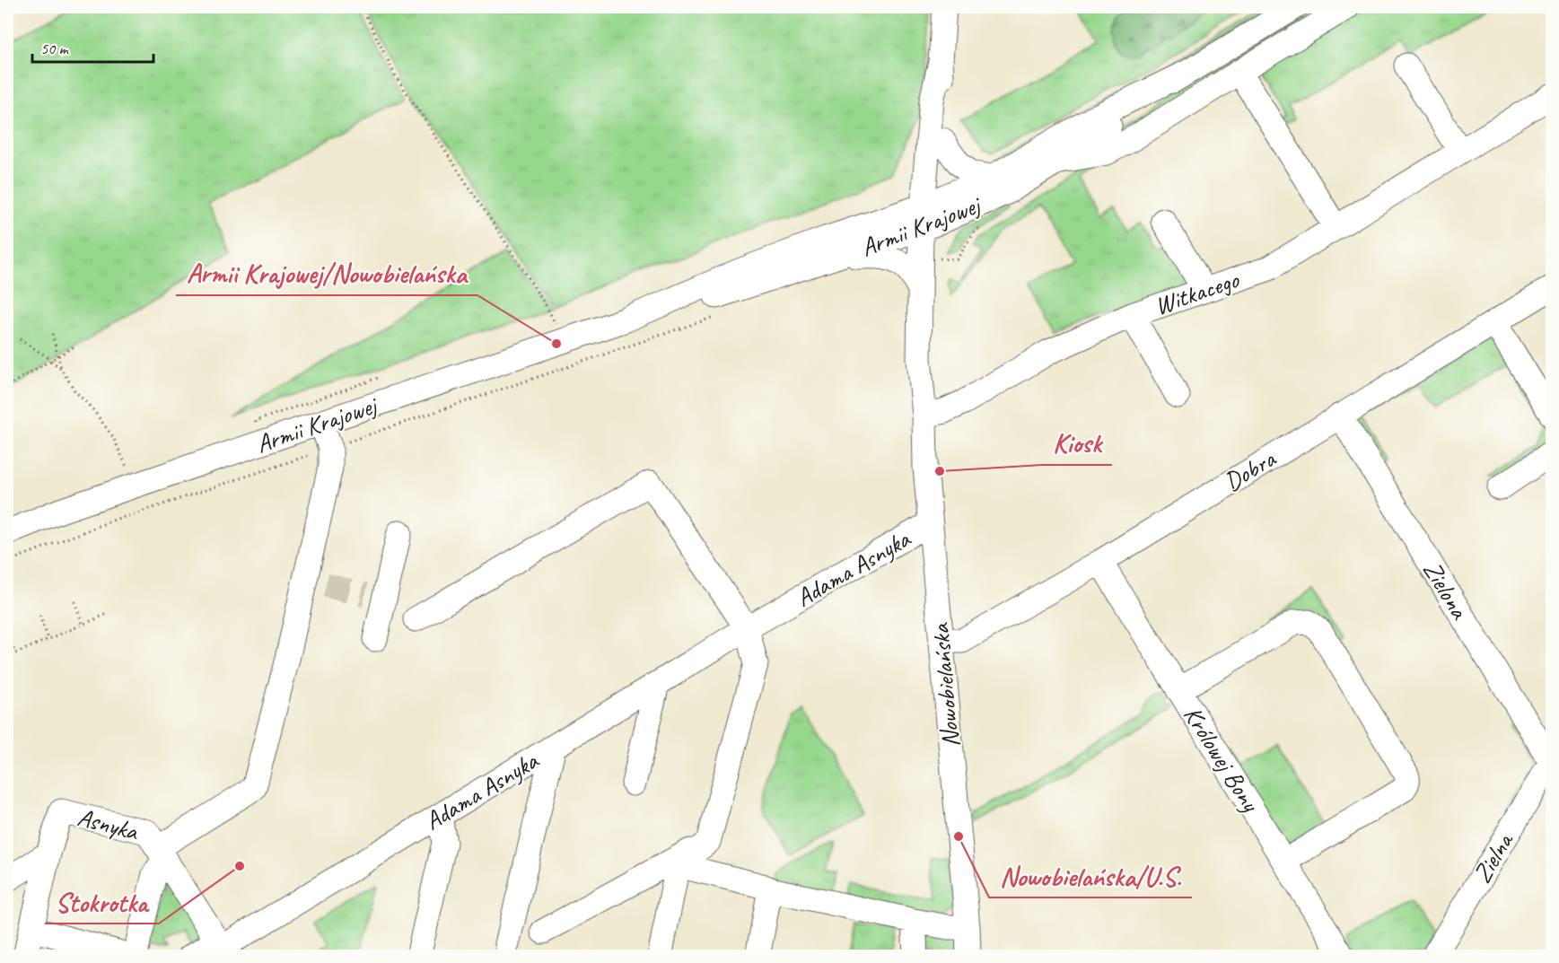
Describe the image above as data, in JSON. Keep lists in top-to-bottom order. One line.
{"streets":{"street":["Armii Krajowej","Witkacego","Dobra","Adama Asnyka","Zielona","Nowobielańska","Królowej Bony","Asnyka","Zielna"]},"crossings":[["Armii Krajowej","Nowobielańska"],["Witkacego","Nowobielańska"],["Dobra","Zielona"],["Dobra","Nowobielańska"],["Dobra","Królowej Bony"],["Adama Asnyka","Nowobielańska"],["Adama Asnyka","Asnyka"],["Zielona","Zielna"]],"places":["Armii Krajowej/Nowobielańska","Kiosk","Nowobielańska/U.S.","Stokrotka"],"scale_bar":"50 m"}
